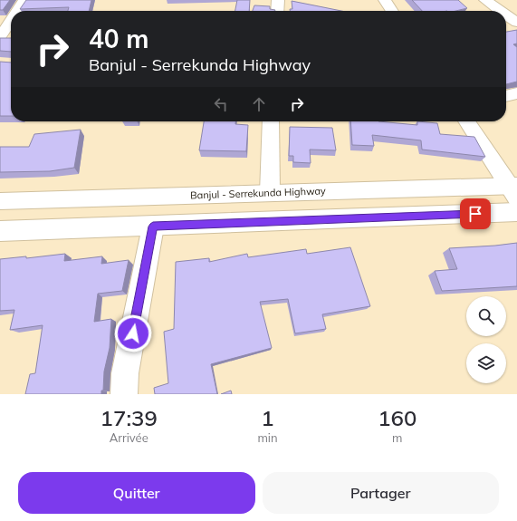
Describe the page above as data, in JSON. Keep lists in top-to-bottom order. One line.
{"streets":{"main road":["Banjul - Serrekunda Highway"]},"page":{"turn":["40 m","Banjul - Serrekunda Highway"],"eta":["17:39","Arrivée","1","min","160","m"],"buttons":["Quitter","Partager"]}}
